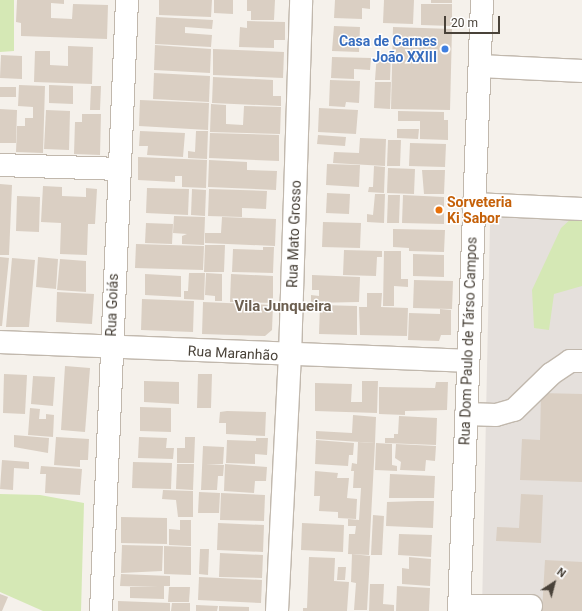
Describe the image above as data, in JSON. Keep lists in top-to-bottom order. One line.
{"streets":{"street":["Rua Mato Grosso","Rua Goiás","Rua Dom Paulo de Társo Campos","Rua Maranhão"]},"crossings":[["Rua Mato Grosso","Rua Maranhão"],["Rua Goiás","Rua Maranhão"],["Rua Dom Paulo de Társo Campos","Rua Maranhão"]],"districts":["Vila Junqueira"],"places":["Casa de Carnes João XXIII","Sorveteria Ki Sabor"],"scale_bar":"20 m","north":"top right"}
